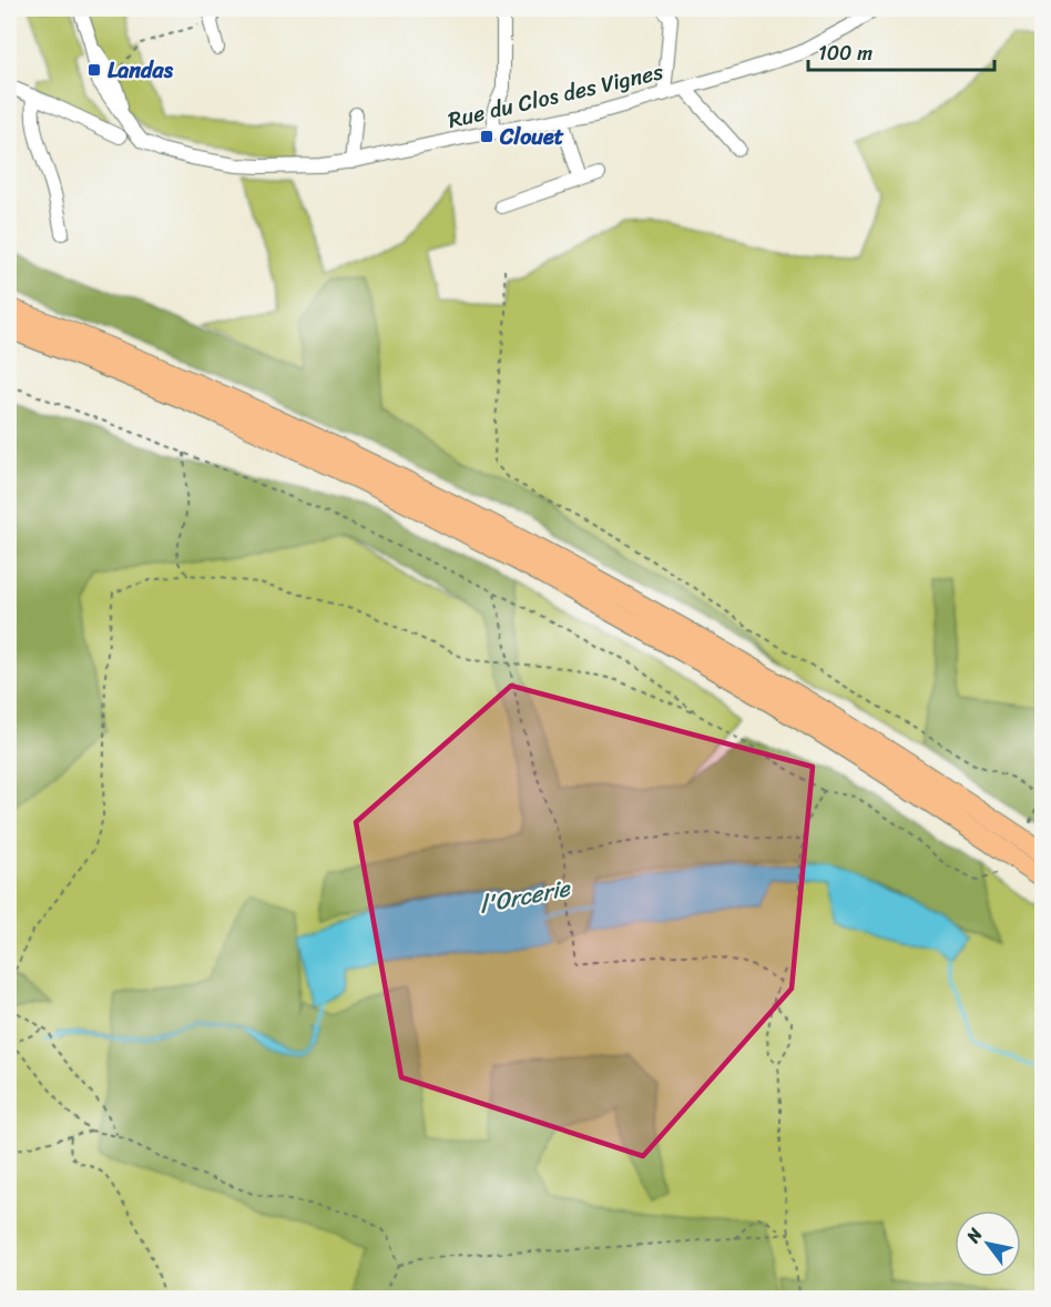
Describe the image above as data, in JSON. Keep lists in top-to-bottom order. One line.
{"streets":{"street":["Rue du Clos des Vignes"]},"water":["l'Orcerie"],"places":{"transit":["Landas","Clouet"]},"scale_bar":"100 m","north":"top left"}
